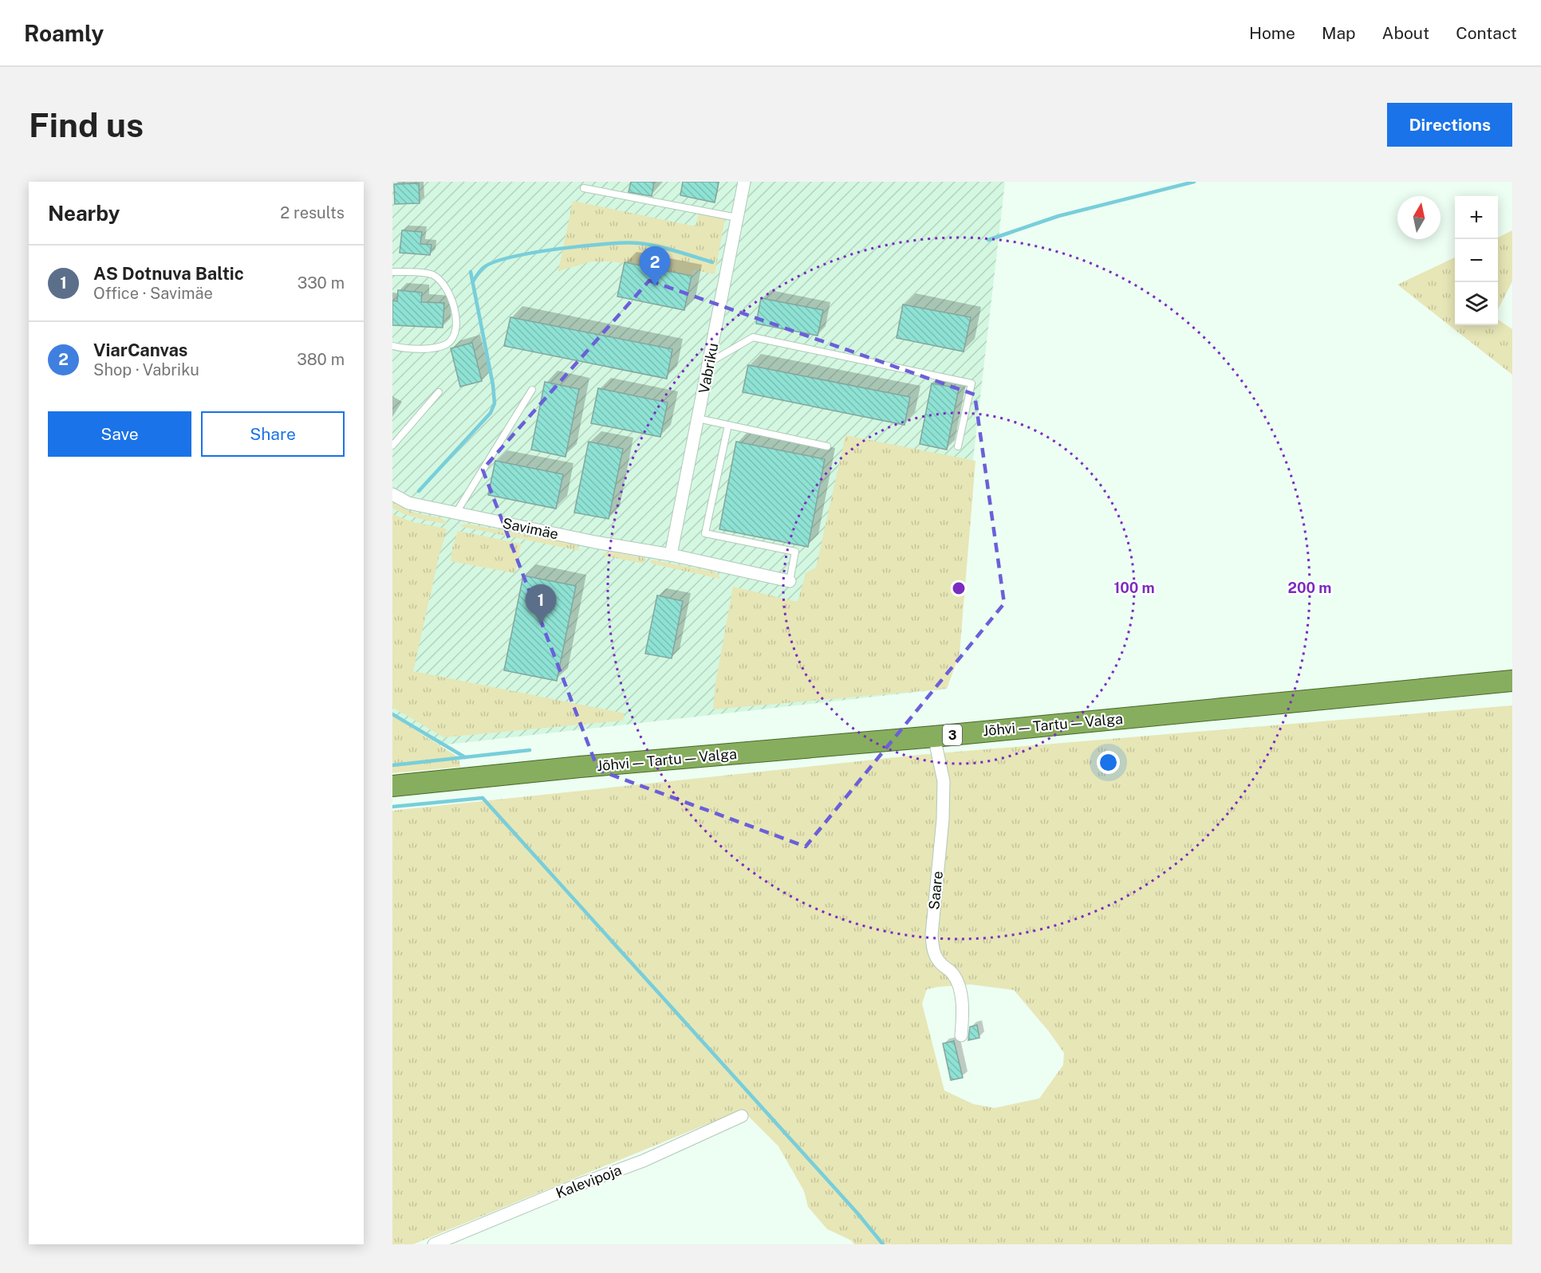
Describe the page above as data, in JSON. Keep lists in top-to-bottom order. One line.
{"streets":{"highway":["Jõhvi — Tartu — Valga","3"],"street":["Vabriku","Savimäe","Saare","Kalevipoja"]},"crossings":[["Vabriku","Savimäe"],["Jõhvi — Tartu — Valga","Saare"]],"north":"top","page":{"header":"Roamly","nav":["Home","Map","About","Contact"],"buttons":["Directions",["Save","Share"]],"title":"Find us","heading":["Nearby","2 results"],"map_buttons":["+","−"],"list":[{"mark":"1","name":"AS Dotnuva Baltic","note":"Office · Savimäe","value":"330 m"},{"mark":"2","name":"ViarCanvas","note":"Shop · Vabriku","value":"380 m"}],"pins":["2","1"]},"rings":["100 m","200 m"]}
